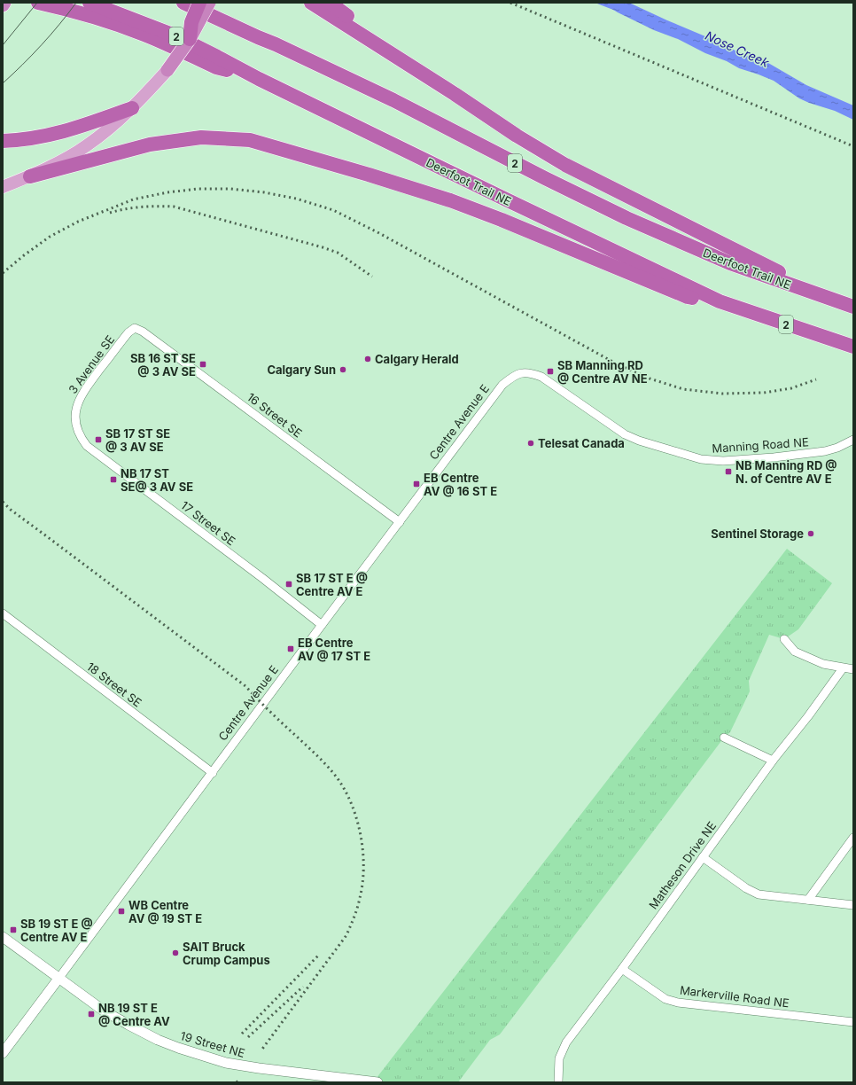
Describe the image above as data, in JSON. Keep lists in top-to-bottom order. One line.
{"streets":{"highway":["2","Deerfoot Trail NE"],"street":["3 Avenue SE","16 Street SE","Centre Avenue E","Manning Road NE","17 Street SE","18 Street SE","Matheson Drive NE","Markerville Road NE","19 Street NE"]},"crossings":[["3 Avenue SE","16 Street SE"],["3 Avenue SE","17 Street SE"],["16 Street SE","Centre Avenue E"],["Centre Avenue E","Manning Road NE"],["Centre Avenue E","17 Street SE"],["Centre Avenue E","18 Street SE"],["Centre Avenue E","19 Street NE"],["Matheson Drive NE","Markerville Road NE"]],"water":["Nose Creek"],"places":{"other":["Calgary Herald","Calgary Sun","Telesat Canada","Sentinel Storage","SAIT Bruck Crump Campus"],"transit":["SB 16 ST SE @ 3 AV SE","SB Manning RD @ Centre AV NE","SB 17 ST SE @ 3 AV SE","NB Manning RD @ N. of Centre AV E","NB 17 ST SE@ 3 AV SE","EB Centre AV @ 16 ST E","SB 17 ST E @ Centre AV E","EB Centre AV @ 17 ST E","WB Centre AV @ 19 ST E","SB 19 ST E @ Centre AV E","NB 19 ST E @ Centre AV"]}}
